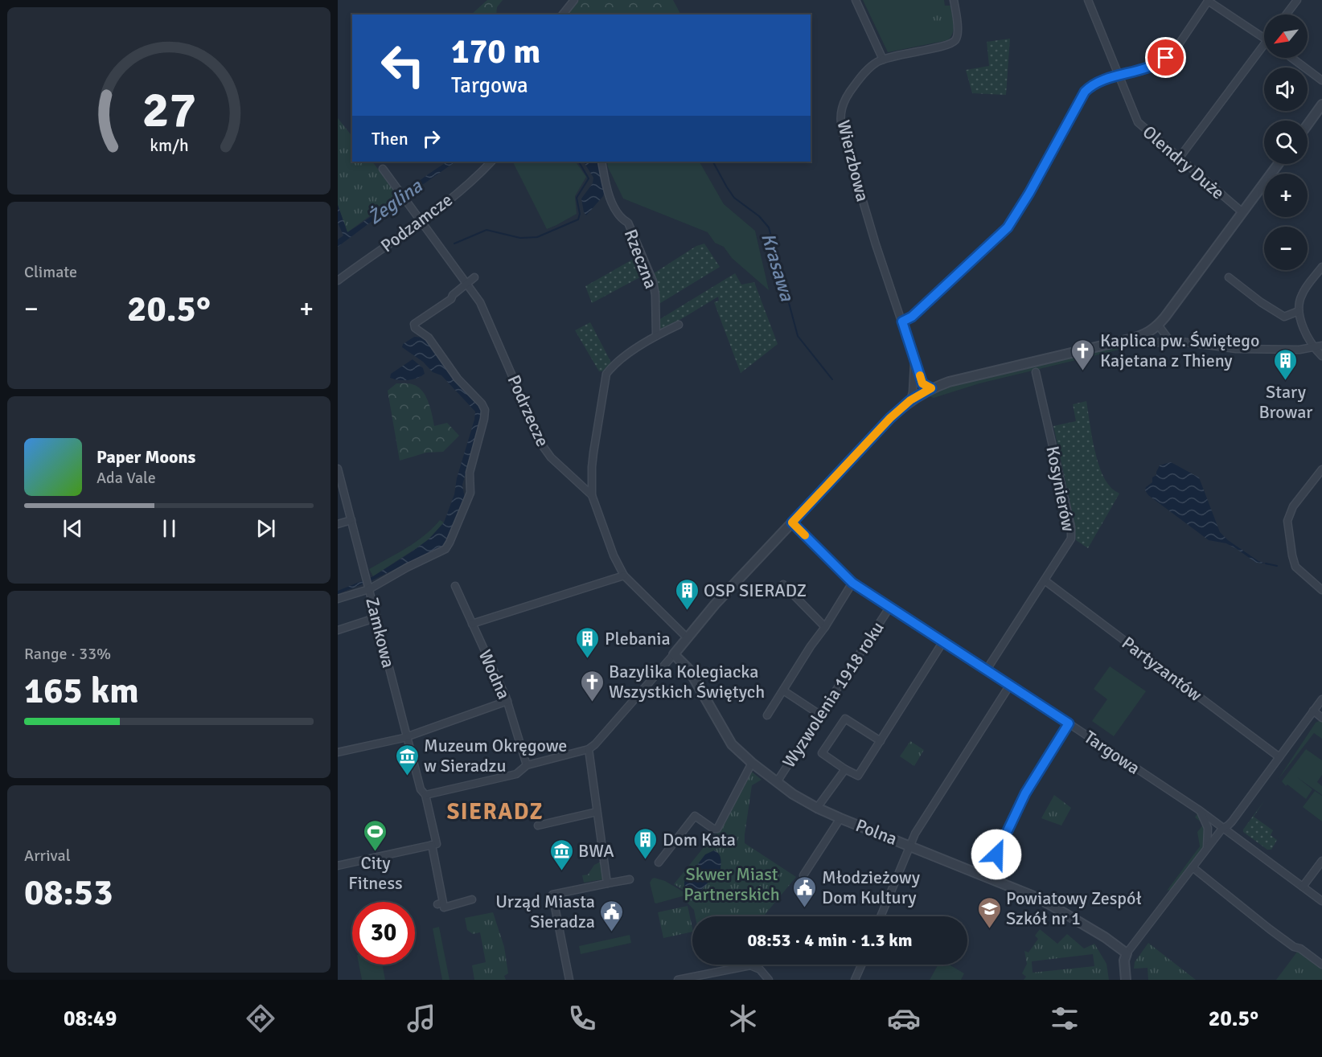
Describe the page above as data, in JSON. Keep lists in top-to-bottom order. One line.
{"streets":{"street":["Wierzbowa","Olendry Duże","Podzamcze","Rzeczna","Podrzecze","Kosynierów","Zamkowa","Partyzantów","Wodna","Wyzwolenia 1918 roku","Targowa","Polna"]},"crossings":[["Podzamcze","Podrzecze"],["Kosynierów","Partyzantów"],["Kosynierów","Targowa"],["Wyzwolenia 1918 roku","Targowa"],["Wyzwolenia 1918 roku","Polna"]],"districts":["SIERADZ"],"water":["Żeglina","Krasawa"],"parks":["Skwer Miast Partnerskich"],"places":{"church":["Kaplica pw. Świętego Kajetana z Thieny","Bazylika Kolegiacka Wszystkich Świętych"],"building":["Stary Browar","OSP SIERADZ","Plebania","Dom Kata"],"museum":["Muzeum Okręgowe w Sieradzu","BWA"],"sports":["City Fitness"],"public building":["Młodzieżowy Dom Kultury","Urząd Miasta Sieradza"],"school or university":["Powiatowy Zespół Szkół nr 1"]},"north":"bottom left","page":{"map_buttons":["+","−"],"turn":["170 m","Targowa"],"then":"Then","tile":["Climate",["Range · 33%","165 km"],["Arrival","08:53"]],"heat":["−","20.5°","+"],"song":["Paper Moons","Ada Vale"],"limit":"30","trip":"08:53 · 4 min · 1.3 km","tabs":["08:49","20.5°"],"gauge":["27","km/h"]}}
